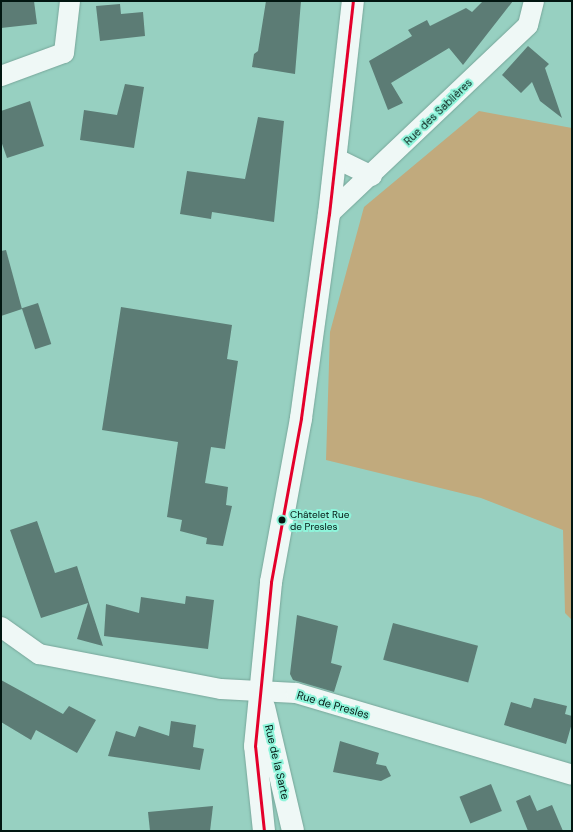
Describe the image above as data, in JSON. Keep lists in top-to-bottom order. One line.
{"streets":{"main road":["Rue de la Sarte"],"street":["Rue des Sablières","Rue de Presles"]},"crossings":[["Rue de Presles","Rue de la Sarte"]],"places":["Châtelet Rue de Presles"]}
